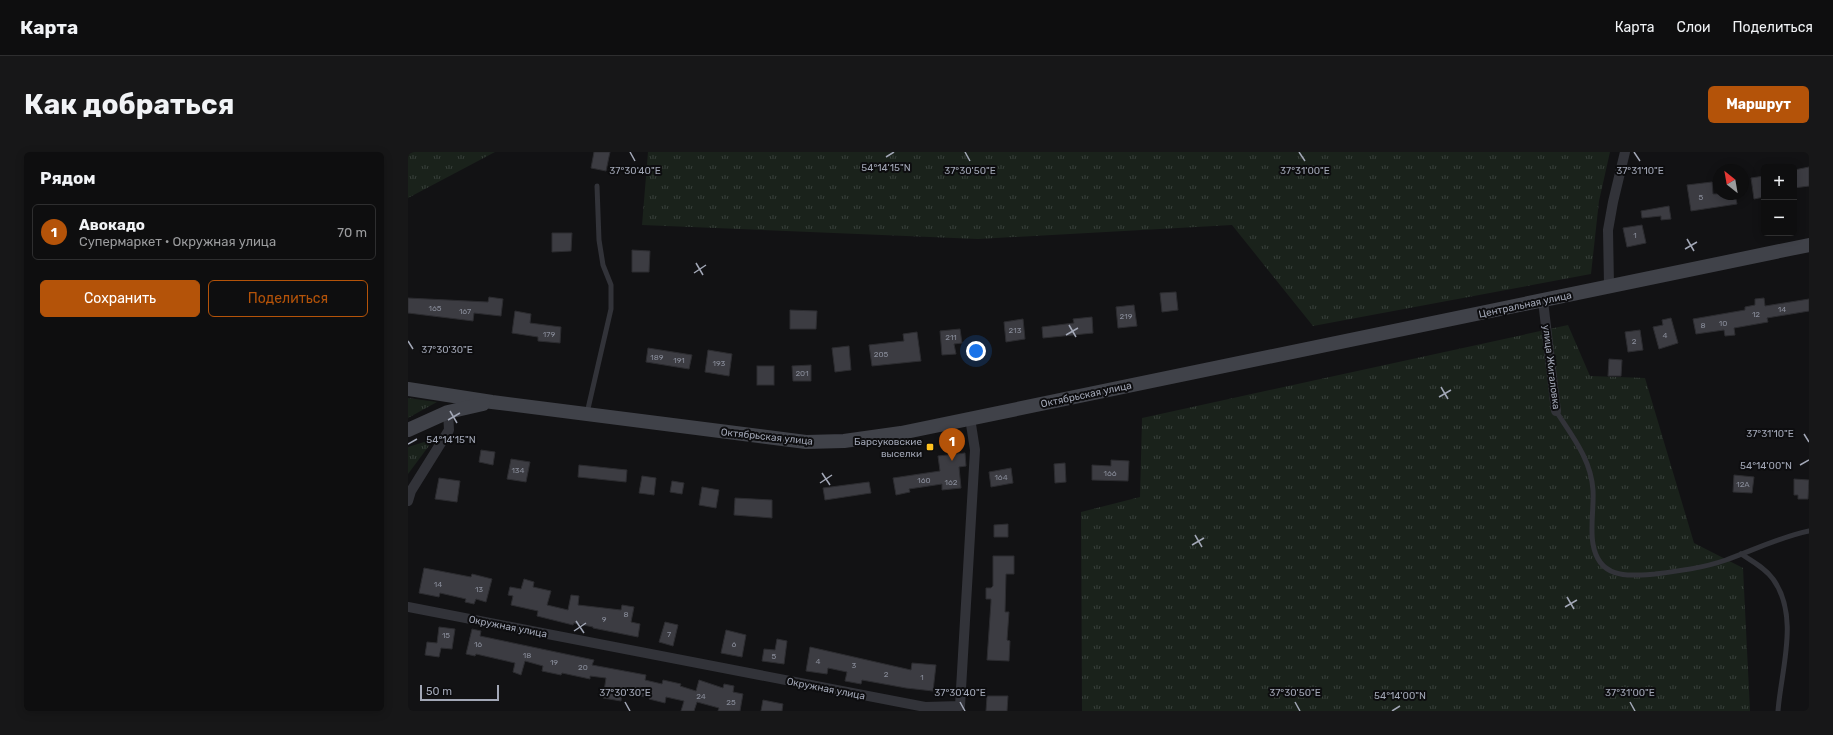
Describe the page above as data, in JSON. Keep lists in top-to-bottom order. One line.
{"streets":{"main road":["Центральная улица","Октябрьская улица"],"street":["улица Жигаловка","Окружная улица"]},"crossings":[["Центральная улица","улица Жигаловка"],["Центральная улица","Октябрьская улица"],["Октябрьская улица","Окружная улица"]],"places":{"transit":["Барсуковские выселки"]},"house_numbers":["5","1","165","14","167","12","219","10","8","213","179","4","211","2","205","189","191","193","201","134","166","164","160","162","12А","14","13","8","9","7","15","16","6","18","5","4","19","3","20","2","1","24","25"],"scale_bar":"50 m","north":"top left","page":{"header":"Карта","nav":["Карта","Слои","Поделиться"],"buttons":["Маршрут",["Сохранить","Поделиться"]],"title":"Как добраться","heading":"Рядом","map_buttons":["+","−"],"list":[{"mark":"1","name":"Авокадо","note":"Супермаркет · Окружная улица","value":"70 m"}],"pins":"1","scale":"50 m"},"coordinates":["54°14'15\"N","37°30'40\"E","37°30'50\"E","37°31'00\"E","37°31'10\"E","37°30'30\"E","54°14'00\"N"]}
